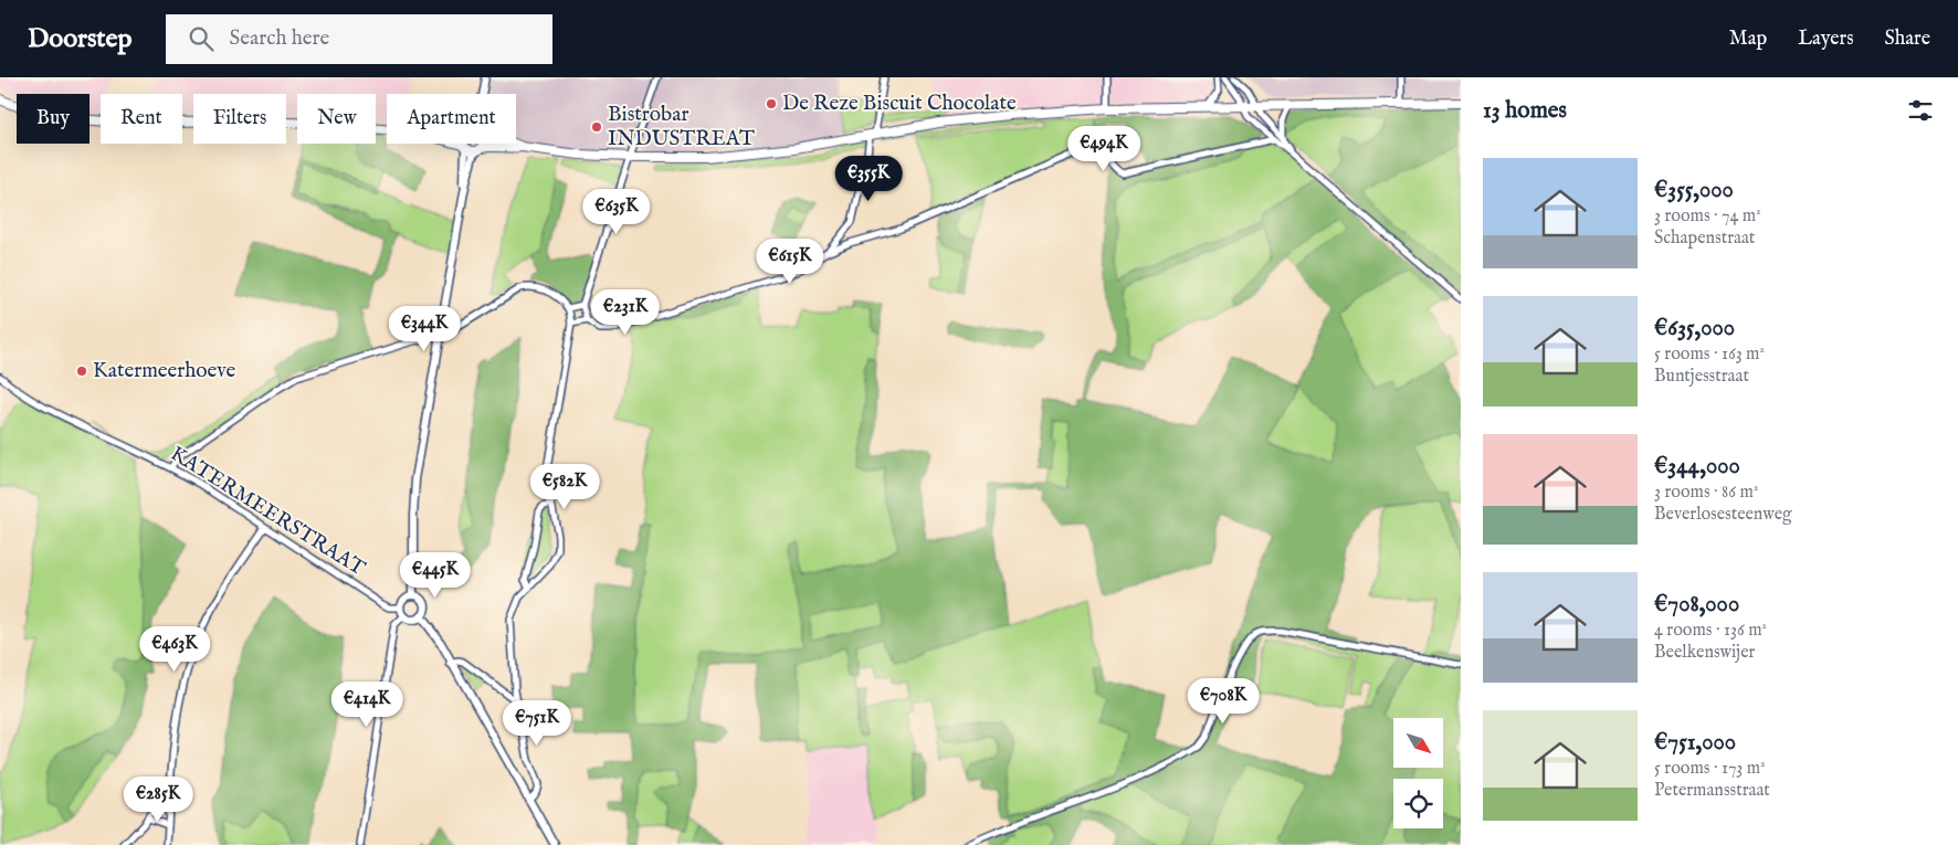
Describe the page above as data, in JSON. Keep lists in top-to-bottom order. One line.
{"streets":{"street":["KATERMEERSTRAAT"]},"places":["De Reze Biscuit Chocolate","Bistrobar INDUSTREAT","Katermeerhoeve"],"north":"bottom right","page":{"header":"Doorstep","search":"Search here","nav":["Map","Layers","Share"],"heading":"13 homes","chip":["Buy","Rent","Filters","New","Apartment"],"price":["€494K","€355K","€635K","€615K","€231K","€344K","€582K","€445K","€463K","€708K","€414K","€751K","€285K"],"list":[{"name":"€355,000","note":"3 rooms · 74 m² · Schapenstraat"},{"name":"€635,000","note":"5 rooms · 163 m² · Buntjesstraat"},{"name":"€344,000","note":"3 rooms · 86 m² · Beverlosesteenweg"},{"name":"€708,000","note":"4 rooms · 136 m² · Beelkenswijer"},{"name":"€751,000","note":"5 rooms · 173 m² · Petermansstraat"}]}}
